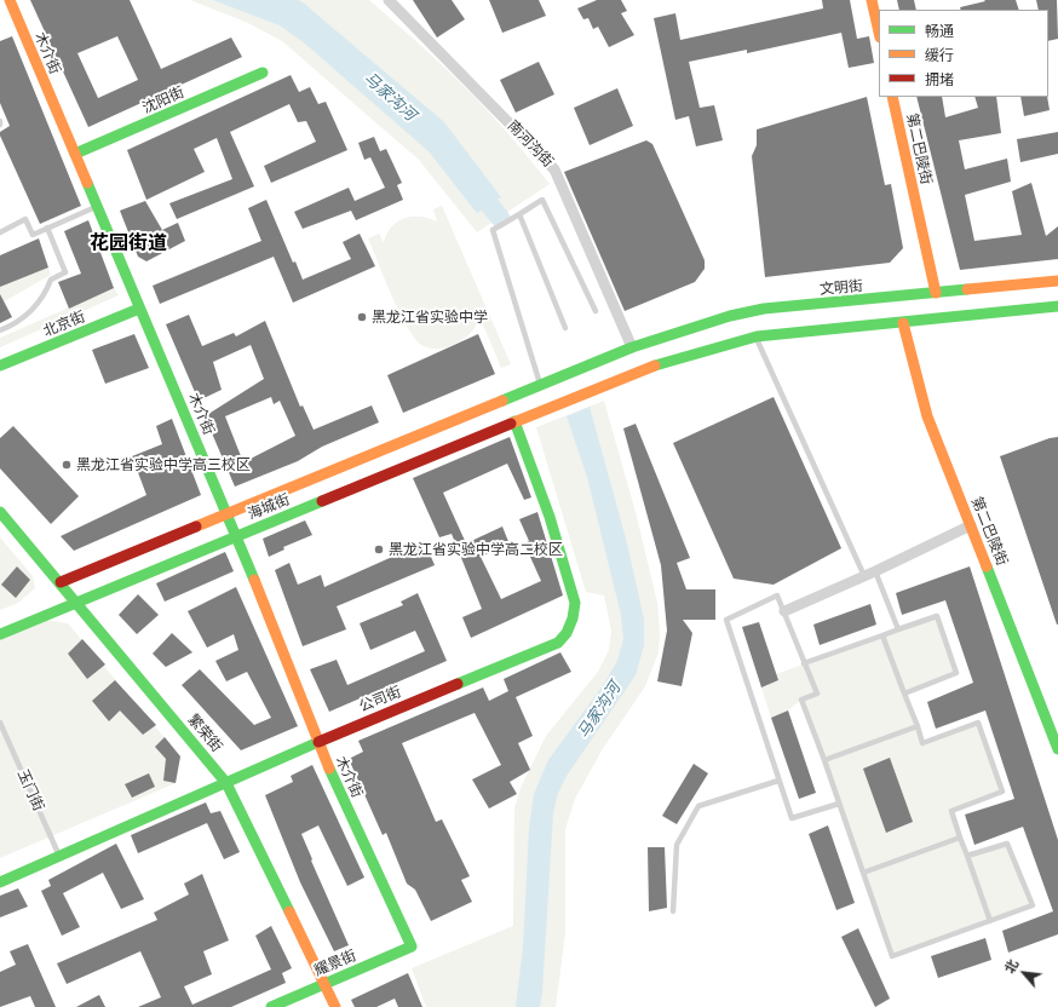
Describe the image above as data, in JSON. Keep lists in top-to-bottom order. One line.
{"streets":{"street":["木介街","沈阳街","南河沟街","第二巴陵街","文明街","北京街","海城街","公司街","繁荣街","耀景街"],"lane":["玉门街"]},"crossings":[["木介街","沈阳街"],["木介街","北京街"],["木介街","海城街"],["木介街","公司街"],["木介街","耀景街"],["南河沟街","文明街"],["第二巴陵街","文明街"],["文明街","海城街"],["海城街","公司街"],["海城街","繁荣街"],["公司街","繁荣街"],["公司街","玉门街"],["繁荣街","耀景街"]],"districts":["花园街道"],"water":["马家沟河"],"places":["黑龙江省实验中学","黑龙江省实验中学高三校区","黑龙江省实验中学高二校区"],"legend":["畅通","缓行","拥堵"],"north":"top left"}
